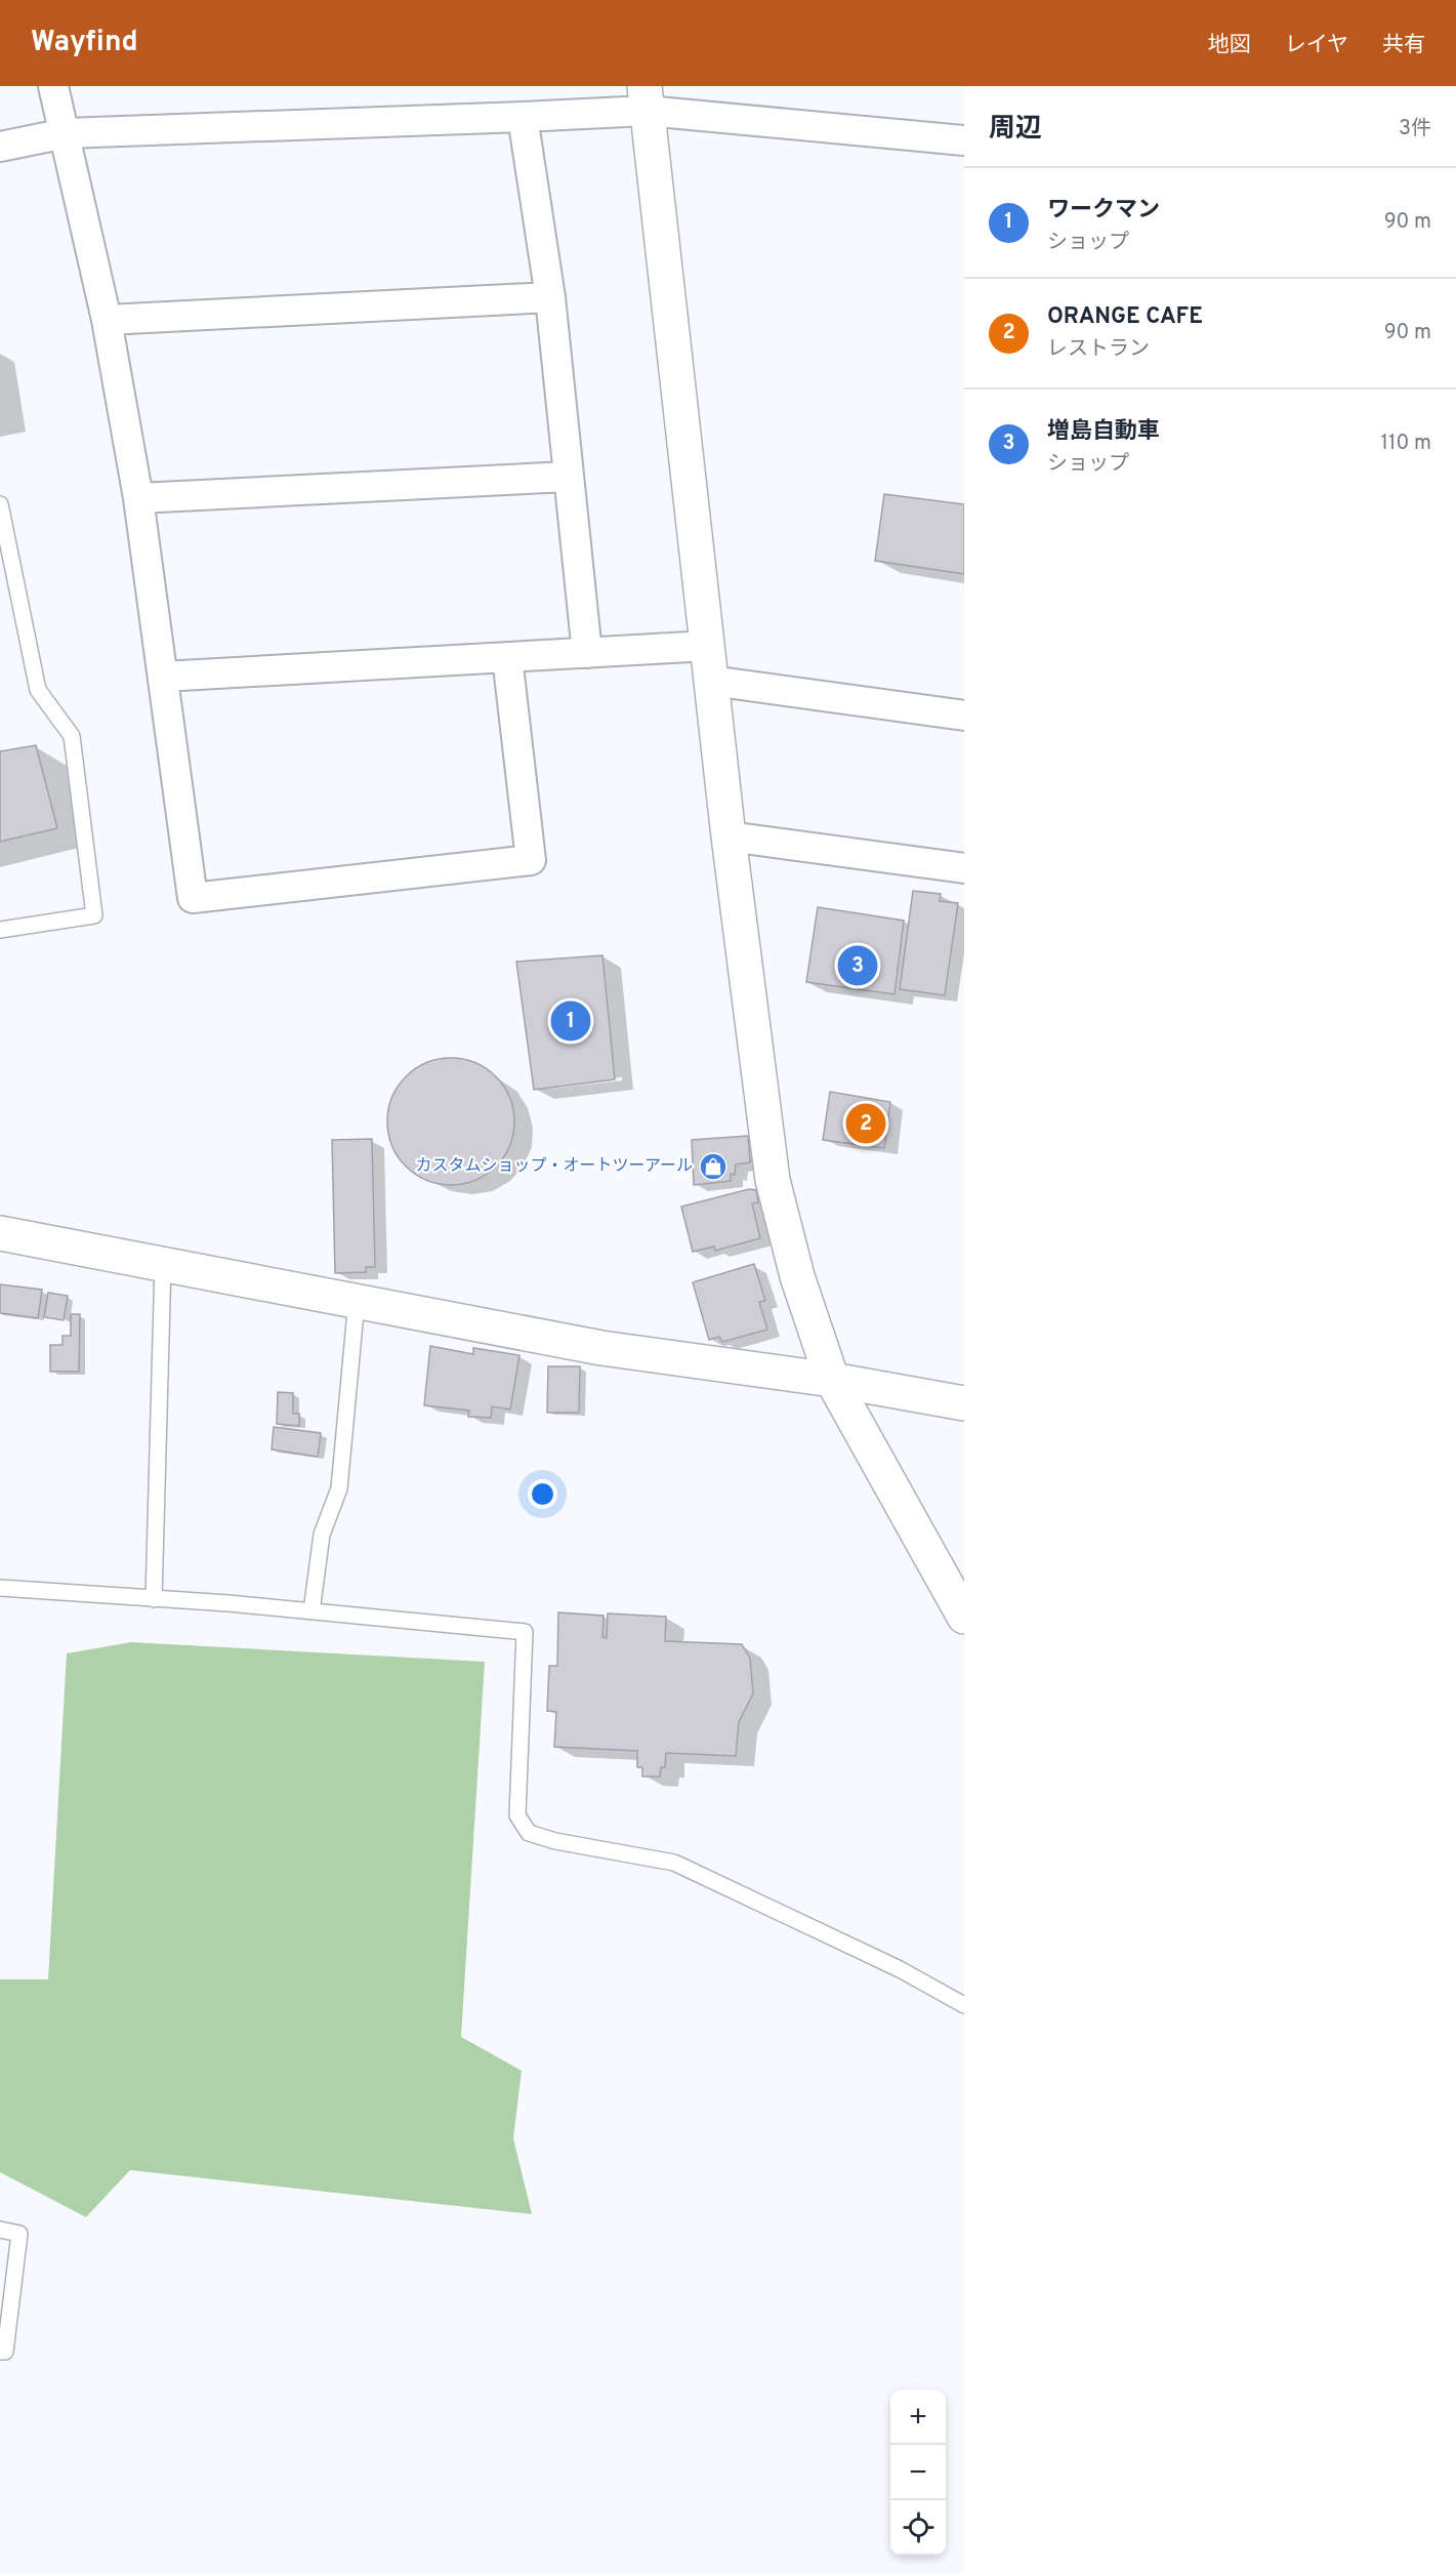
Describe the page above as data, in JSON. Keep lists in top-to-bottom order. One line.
{"places":{"shop":["カスタムショップ・オートツーアール"]},"page":{"header":"Wayfind","nav":["地図","レイヤ","共有"],"heading":["周辺","3件"],"list":[{"mark":"1","name":"ワークマン","note":"ショップ","value":"90 m"},{"mark":"2","name":"ORANGE CAFE","note":"レストラン","value":"90 m"},{"mark":"3","name":"増島自動車","note":"ショップ","value":"110 m"}],"pins":["3","1","2"],"map_buttons":["+","−"]}}
